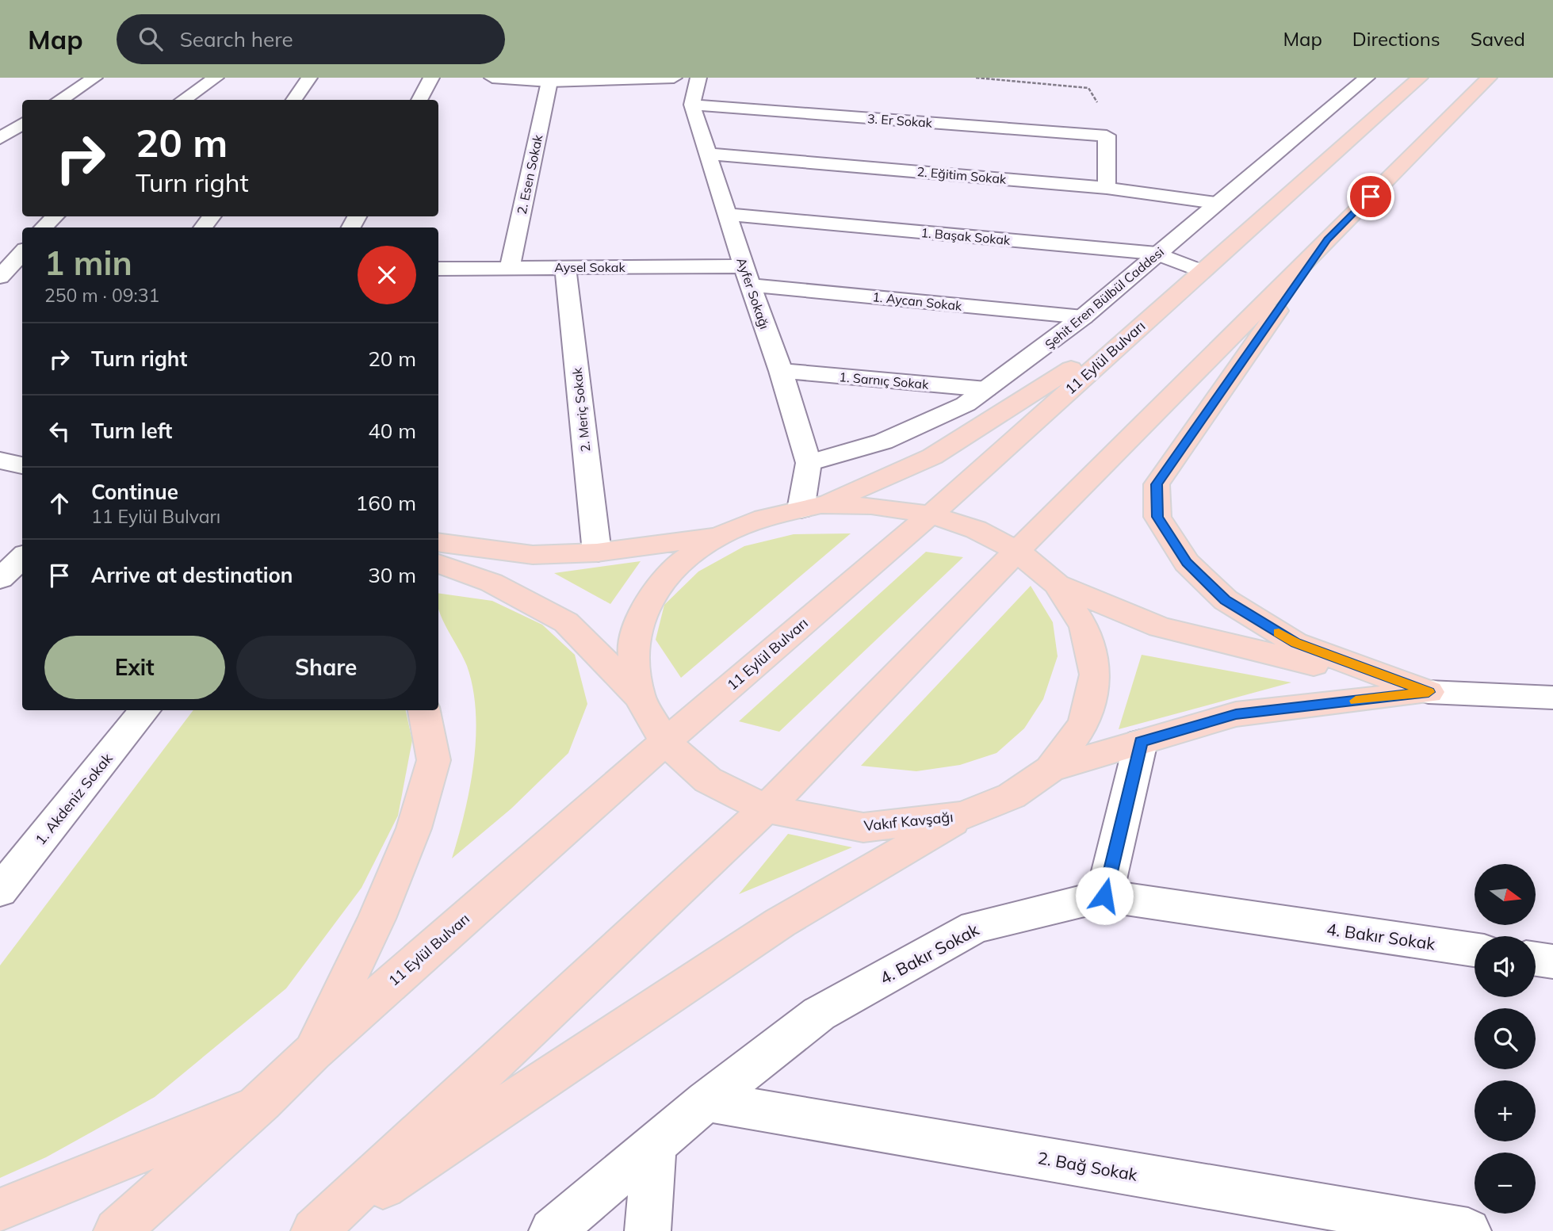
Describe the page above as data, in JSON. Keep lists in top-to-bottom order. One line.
{"streets":{"main road":["11 Eylül Bulvarı","Vakıf Kavşağı"],"street":["3. Er Sokak","2. Esen Sokak","2. Eğitim Sokak","1. Başak Sokak","Aysel Sokak","Ayfer Sokağı","Şehit Eren Bülbül Caddesi","1. Aycan Sokak","1. Sarnıç Sokak","2. Meriç Sokak","1. Akdeniz Sokak","4. Bakır Sokak","2. Bağ Sokak"]},"crossings":[["3. Er Sokak","Ayfer Sokağı"],["2. Esen Sokak","Aysel Sokak"],["2. Eğitim Sokak","Ayfer Sokağı"],["2. Eğitim Sokak","Şehit Eren Bülbül Caddesi"],["1. Başak Sokak","Ayfer Sokağı"],["1. Başak Sokak","Şehit Eren Bülbül Caddesi"],["1. Başak Sokak","11 Eylül Bulvarı"],["Aysel Sokak","Ayfer Sokağı"],["Aysel Sokak","1. Aycan Sokak"],["Aysel Sokak","2. Meriç Sokak"],["Ayfer Sokağı","Şehit Eren Bülbül Caddesi"],["Ayfer Sokağı","1. Aycan Sokak"],["Ayfer Sokağı","1. Sarnıç Sokak"],["Ayfer Sokağı","Vakıf Kavşağı"],["Şehit Eren Bülbül Caddesi","1. Aycan Sokak"],["Şehit Eren Bülbül Caddesi","1. Sarnıç Sokak"],["11 Eylül Bulvarı","Vakıf Kavşağı"],["4. Bakır Sokak","2. Bağ Sokak"]],"north":"right","page":{"header":"Map","search":"Search here","nav":["Map","Directions","Saved"],"turn":["20 m","Turn right"],"heading":["1 min","250 m · 09:31"],"list":[{"name":"Turn right","value":"20 m"},{"name":"Turn left","value":"40 m"},{"name":"Continue","note":"11 Eylül Bulvarı","value":"160 m"},{"name":"Arrive at destination","value":"30 m"}],"buttons":["Exit","Share"],"map_buttons":["+","−"]}}
